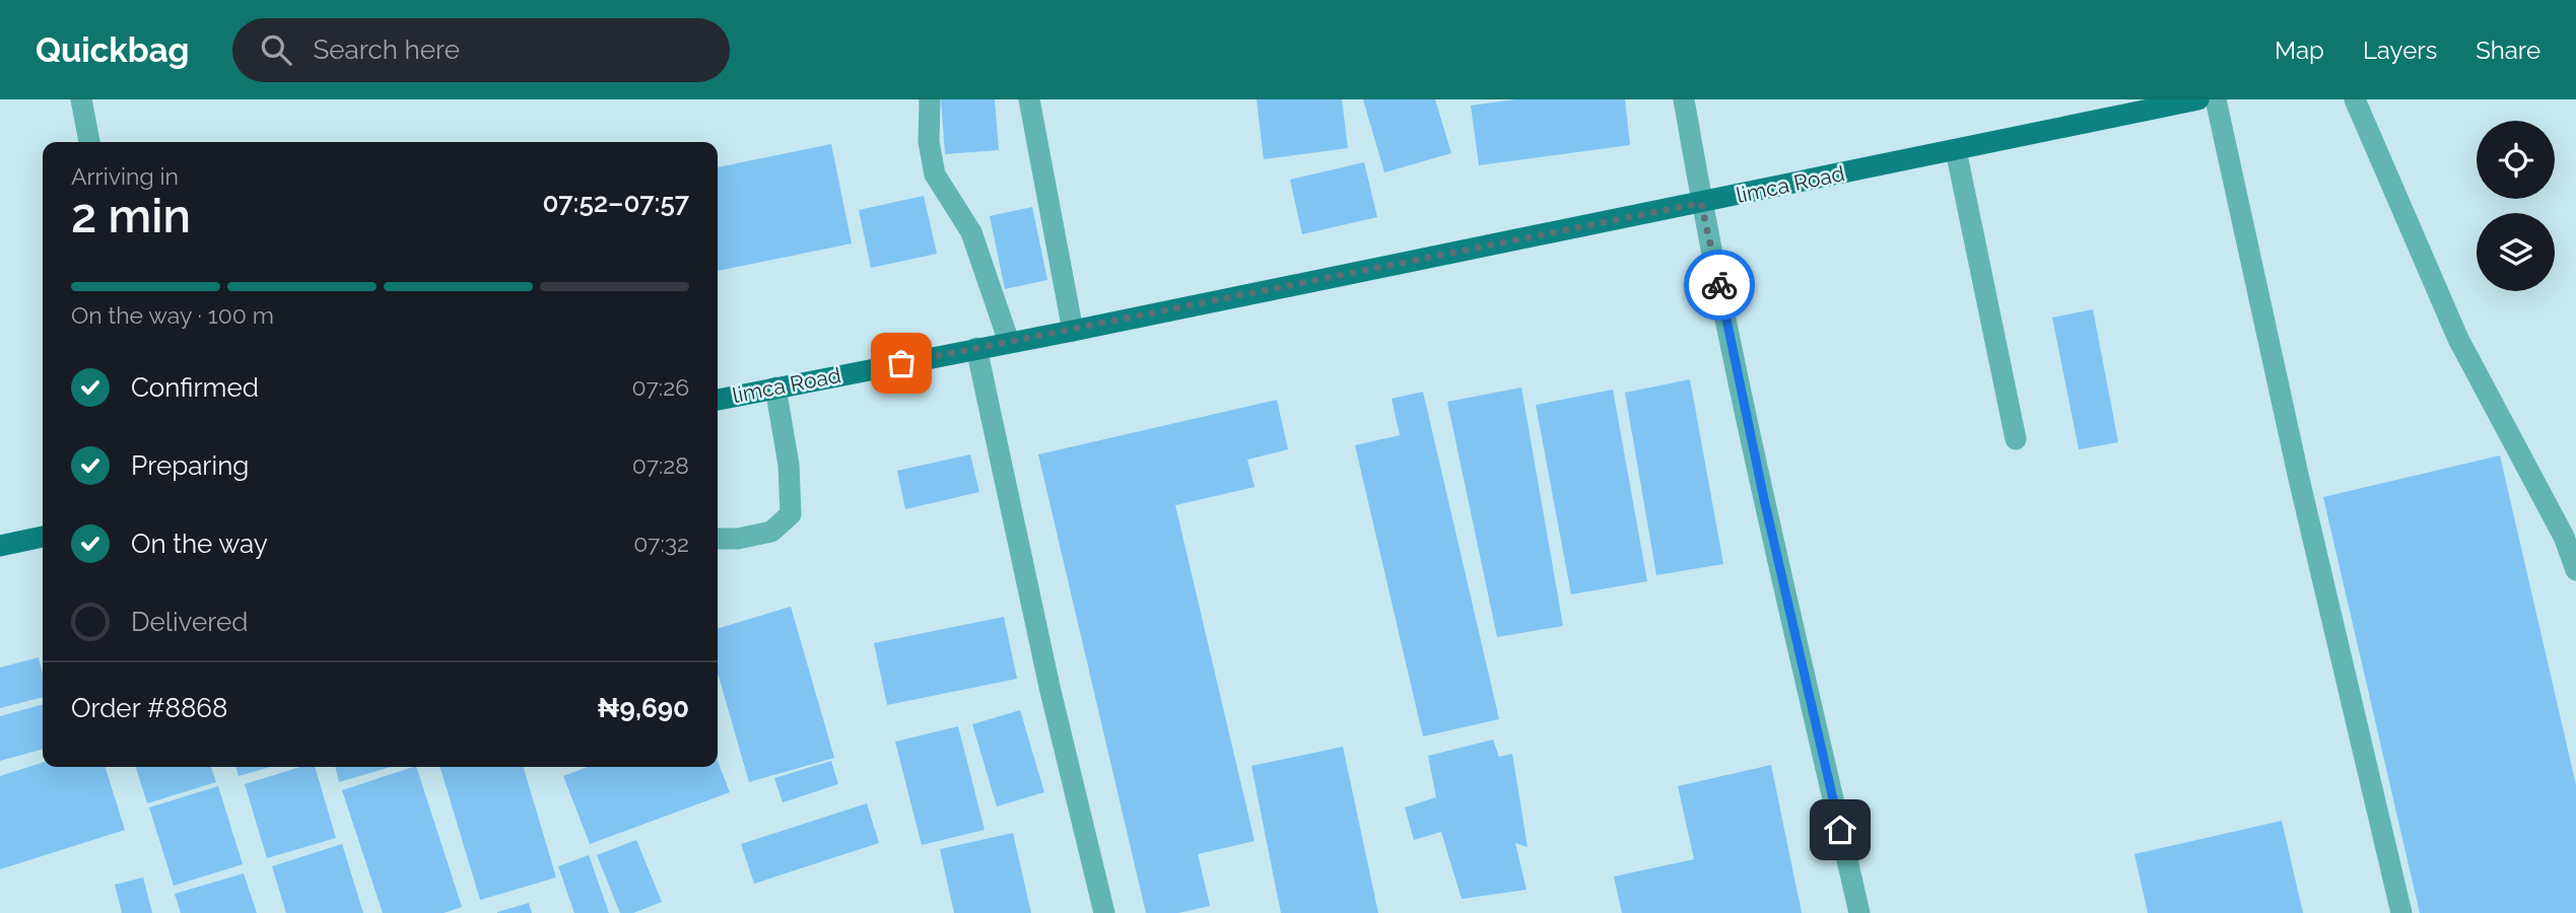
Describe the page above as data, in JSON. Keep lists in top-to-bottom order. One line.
{"streets":{"main road":["limca Road"]},"page":{"header":"Quickbag","search":"Search here","nav":["Map","Layers","Share"],"heading":["2 min","Arriving in","07:52–07:57"],"panel":["Order #8868","₦9,690"],"bar":"On the way · 100 m","list":[["Confirmed","07:26"],["Preparing","07:28"],["On the way","07:32"],"Delivered"]}}
